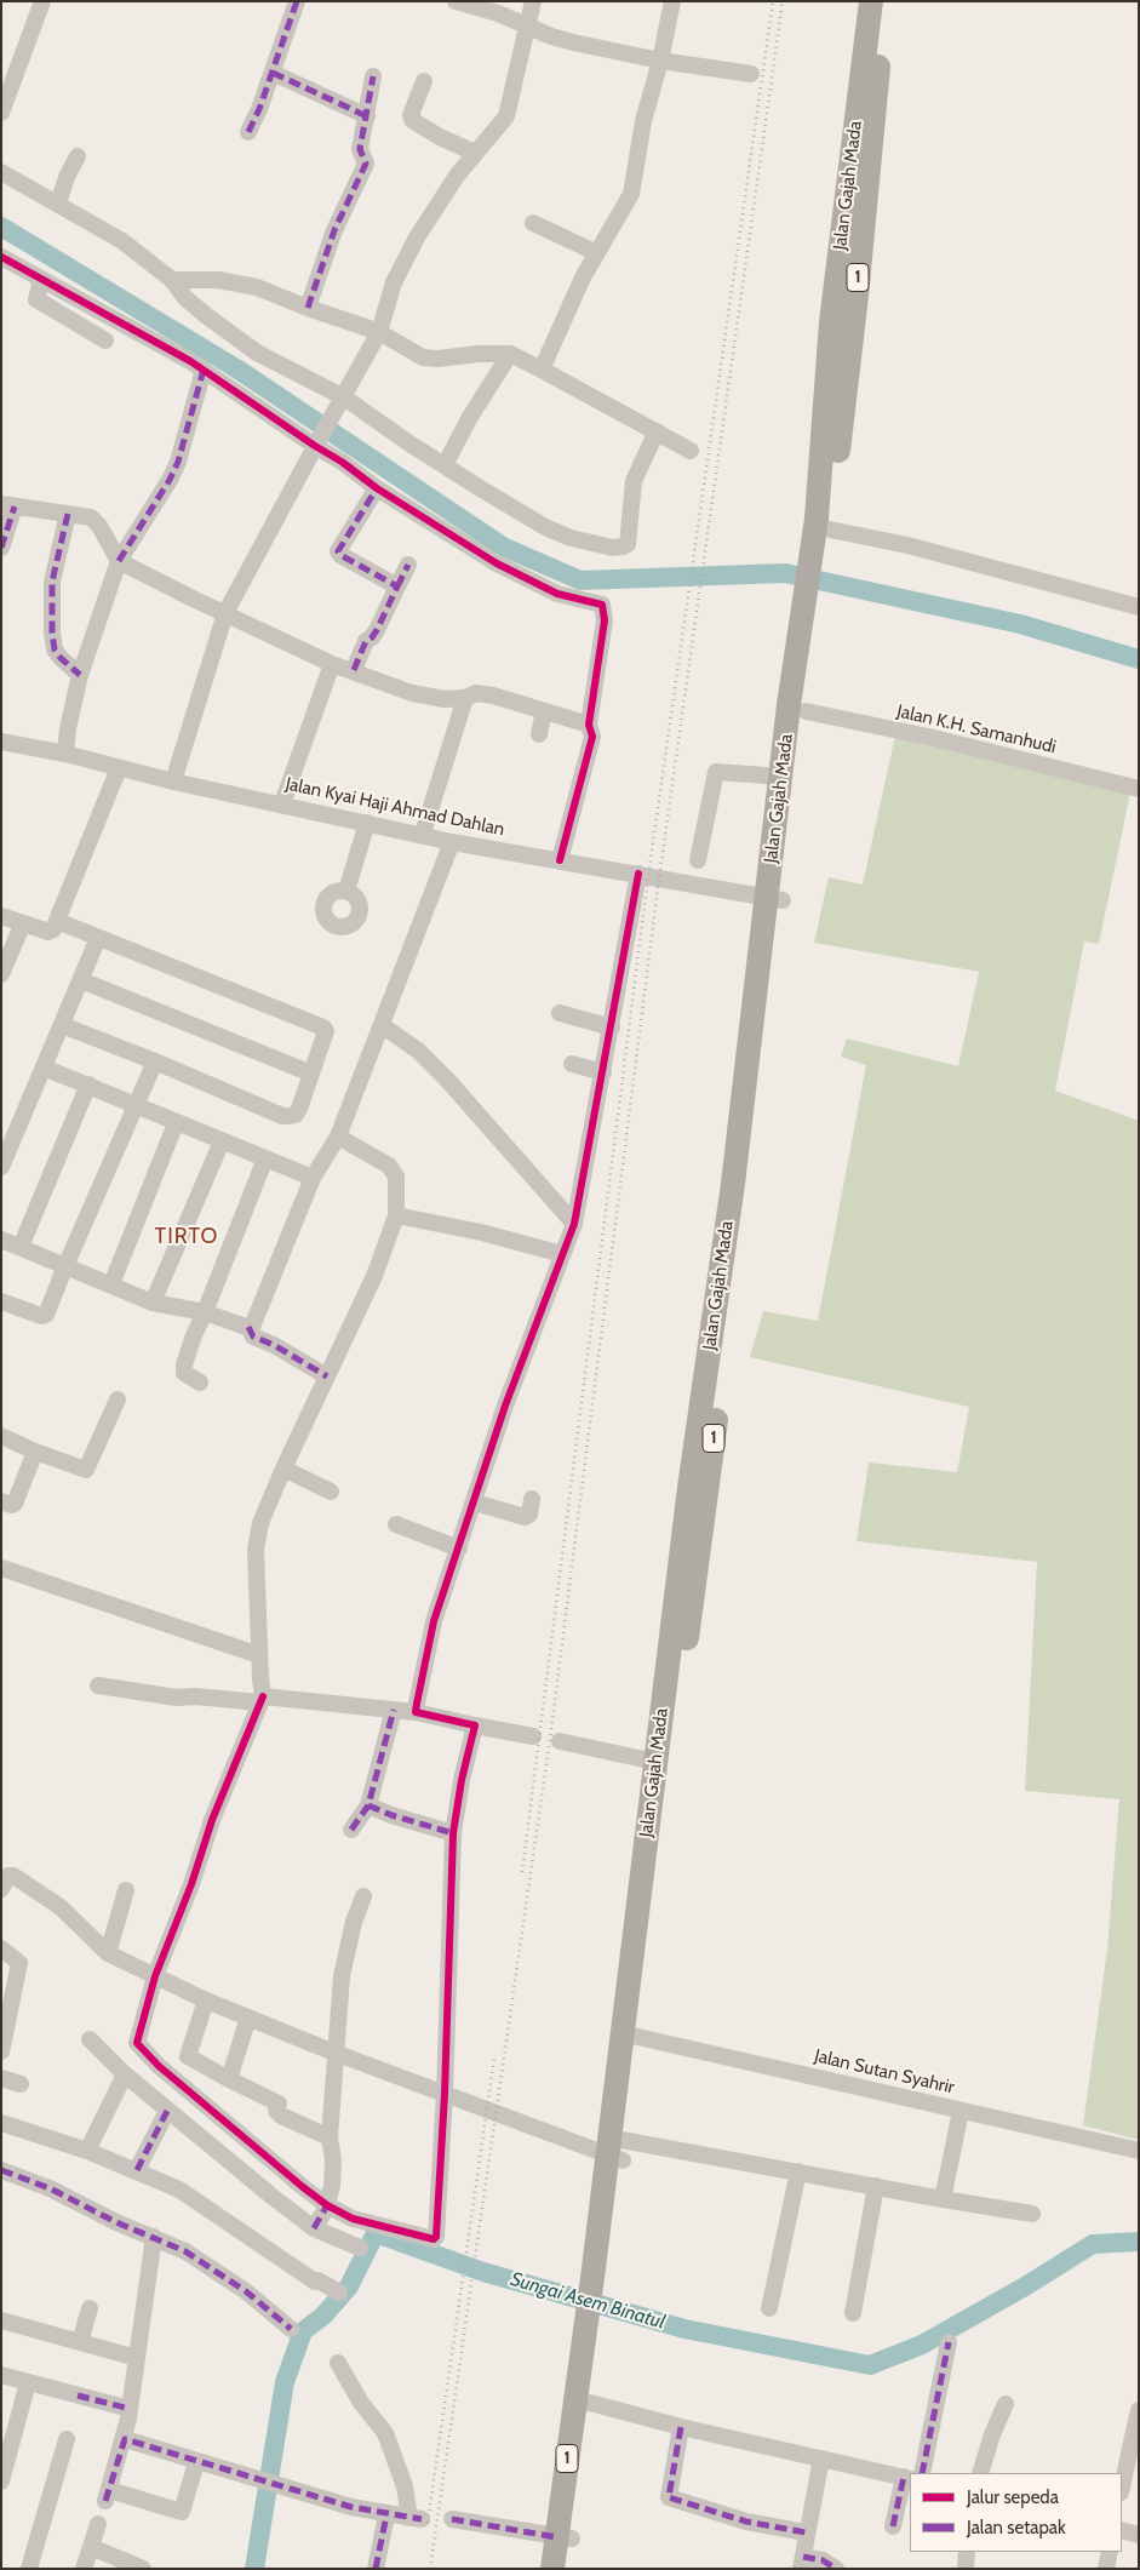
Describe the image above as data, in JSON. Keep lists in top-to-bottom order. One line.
{"streets":{"highway":["Jalan Gajah Mada","1"],"street":["Jalan K.H. Samanhudi","Jalan Kyai Haji Ahmad Dahlan","Jalan Sutan Syahrir"]},"crossings":[["Jalan Gajah Mada","Jalan K.H. Samanhudi"],["Jalan Gajah Mada","Jalan Kyai Haji Ahmad Dahlan"],["Jalan Gajah Mada","Jalan Sutan Syahrir"]],"districts":["TIRTO"],"water":["Sungai Asem Binatul"],"legend":["Jalur sepeda","Jalan setapak"]}
